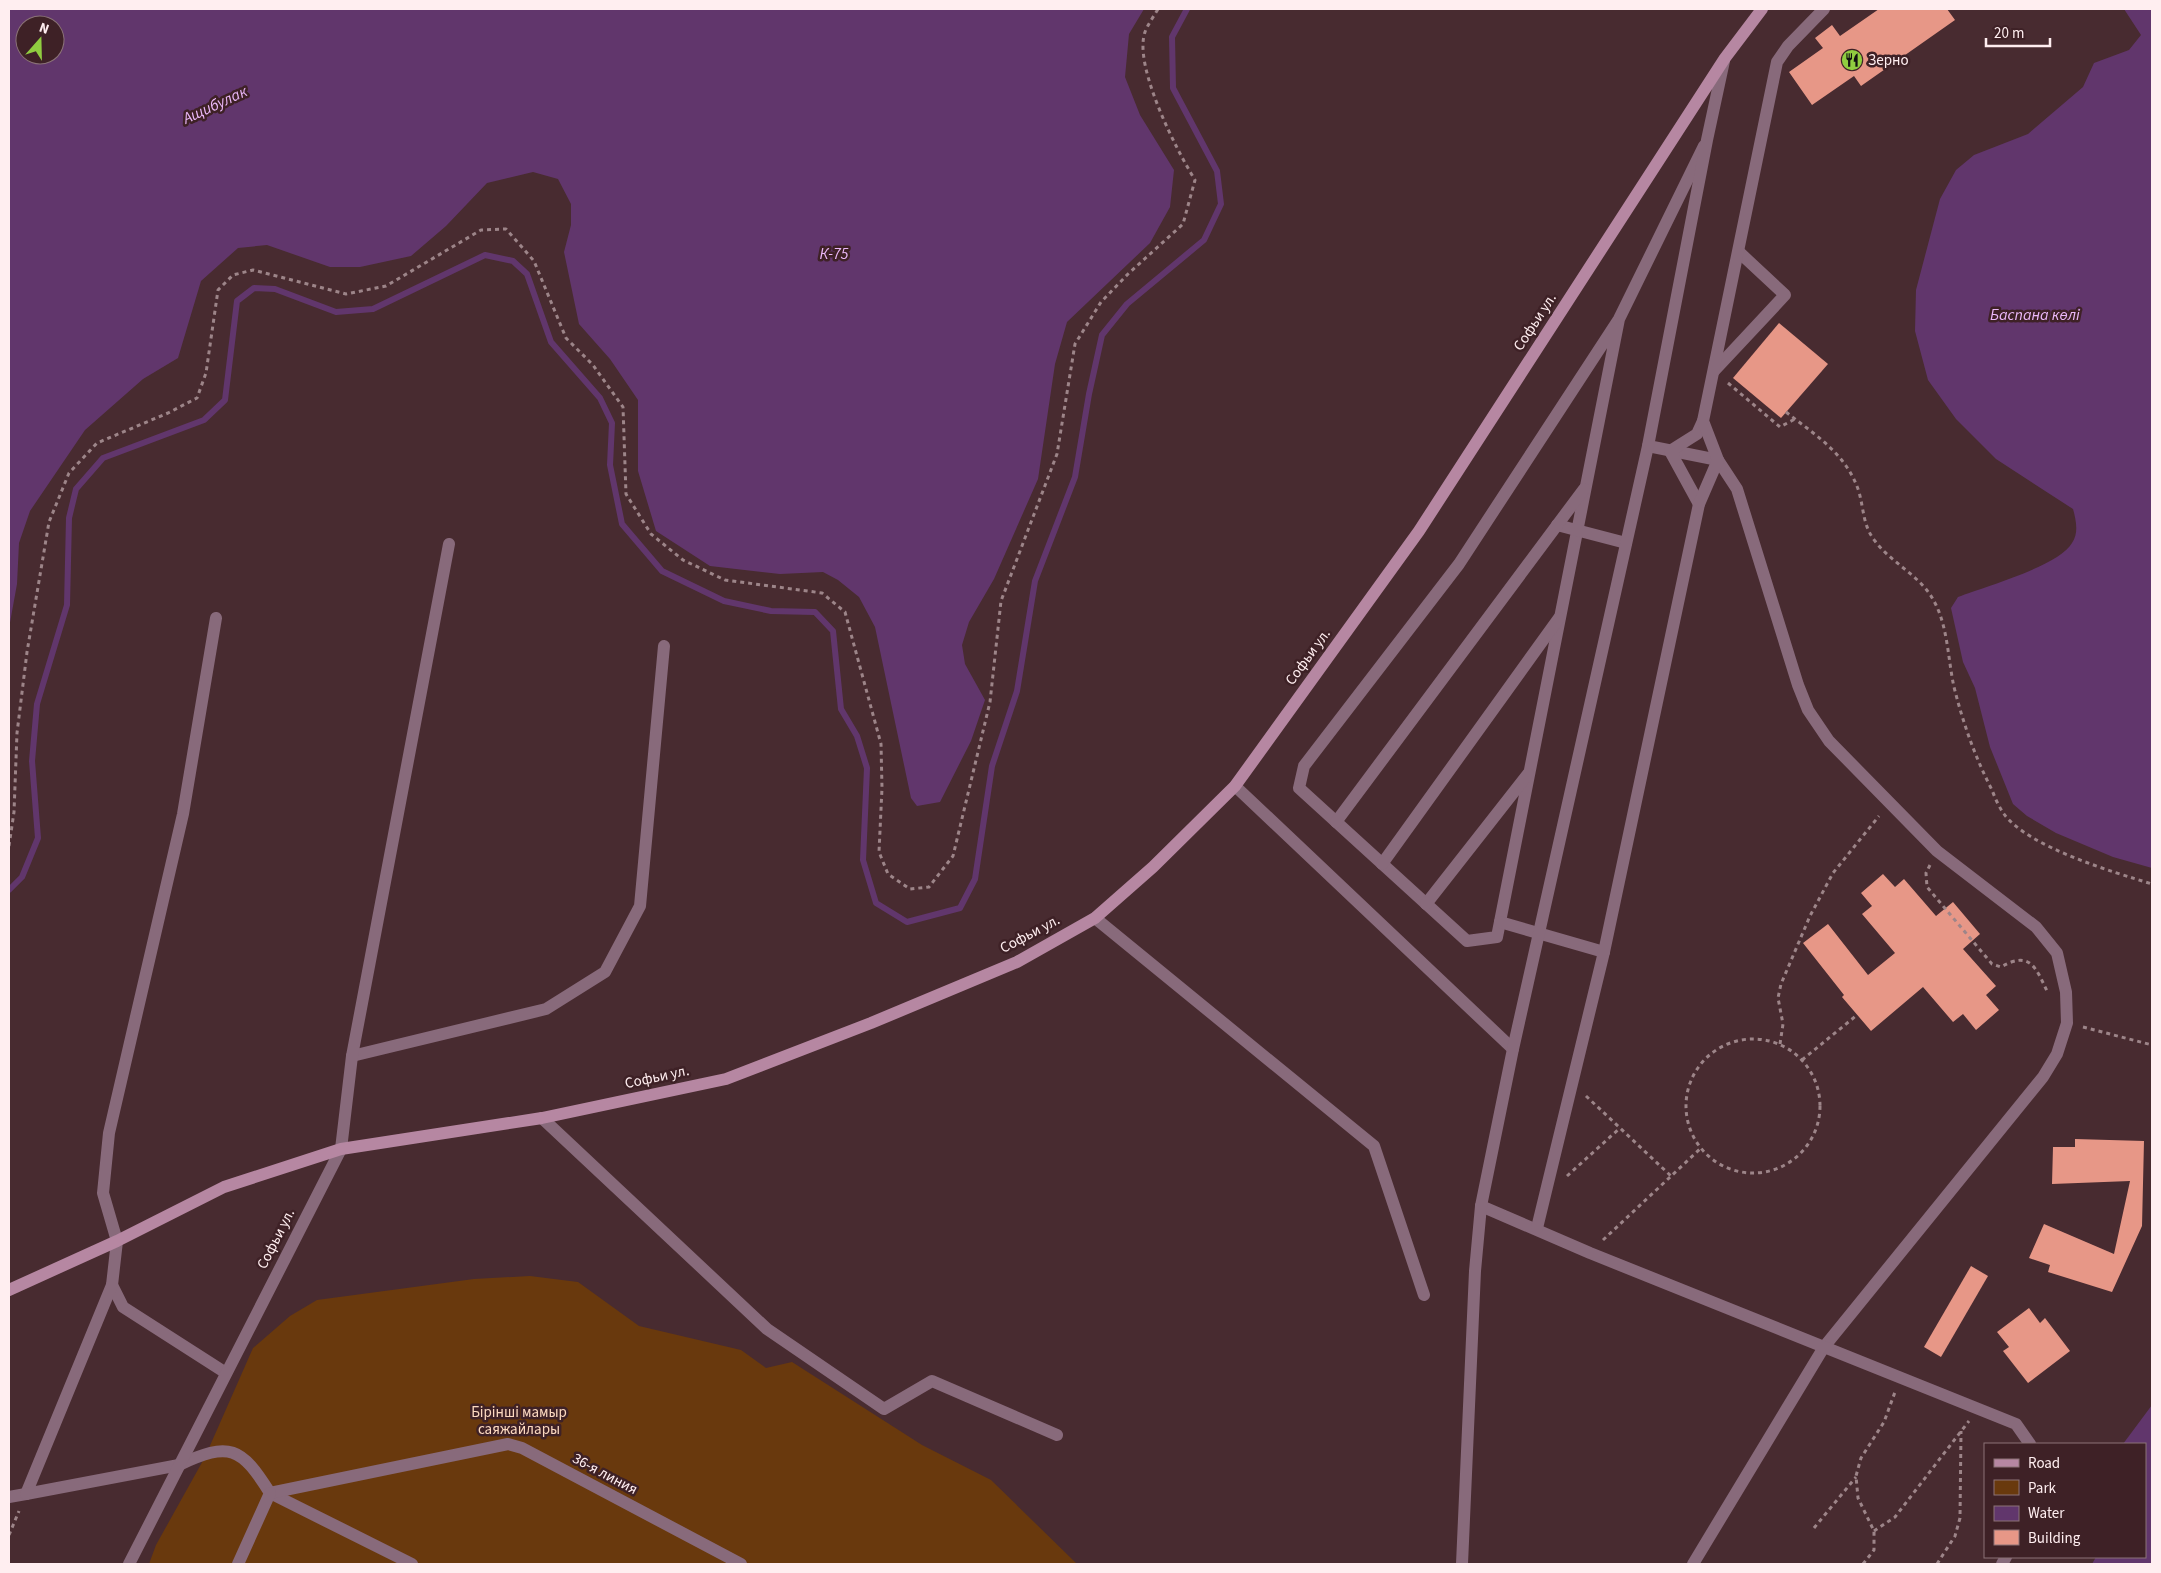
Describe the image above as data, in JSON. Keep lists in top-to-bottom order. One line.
{"streets":{"street":["Софьи ул.","36-я линия"]},"water":["Ащибулак","К-75","Баспана көлі"],"parks":["Бірінші мамыр саяжайлары"],"places":{"restaurant":["Зерно"]},"legend":["Road","Park","Water","Building"],"scale_bar":"20 m","north":"top"}
